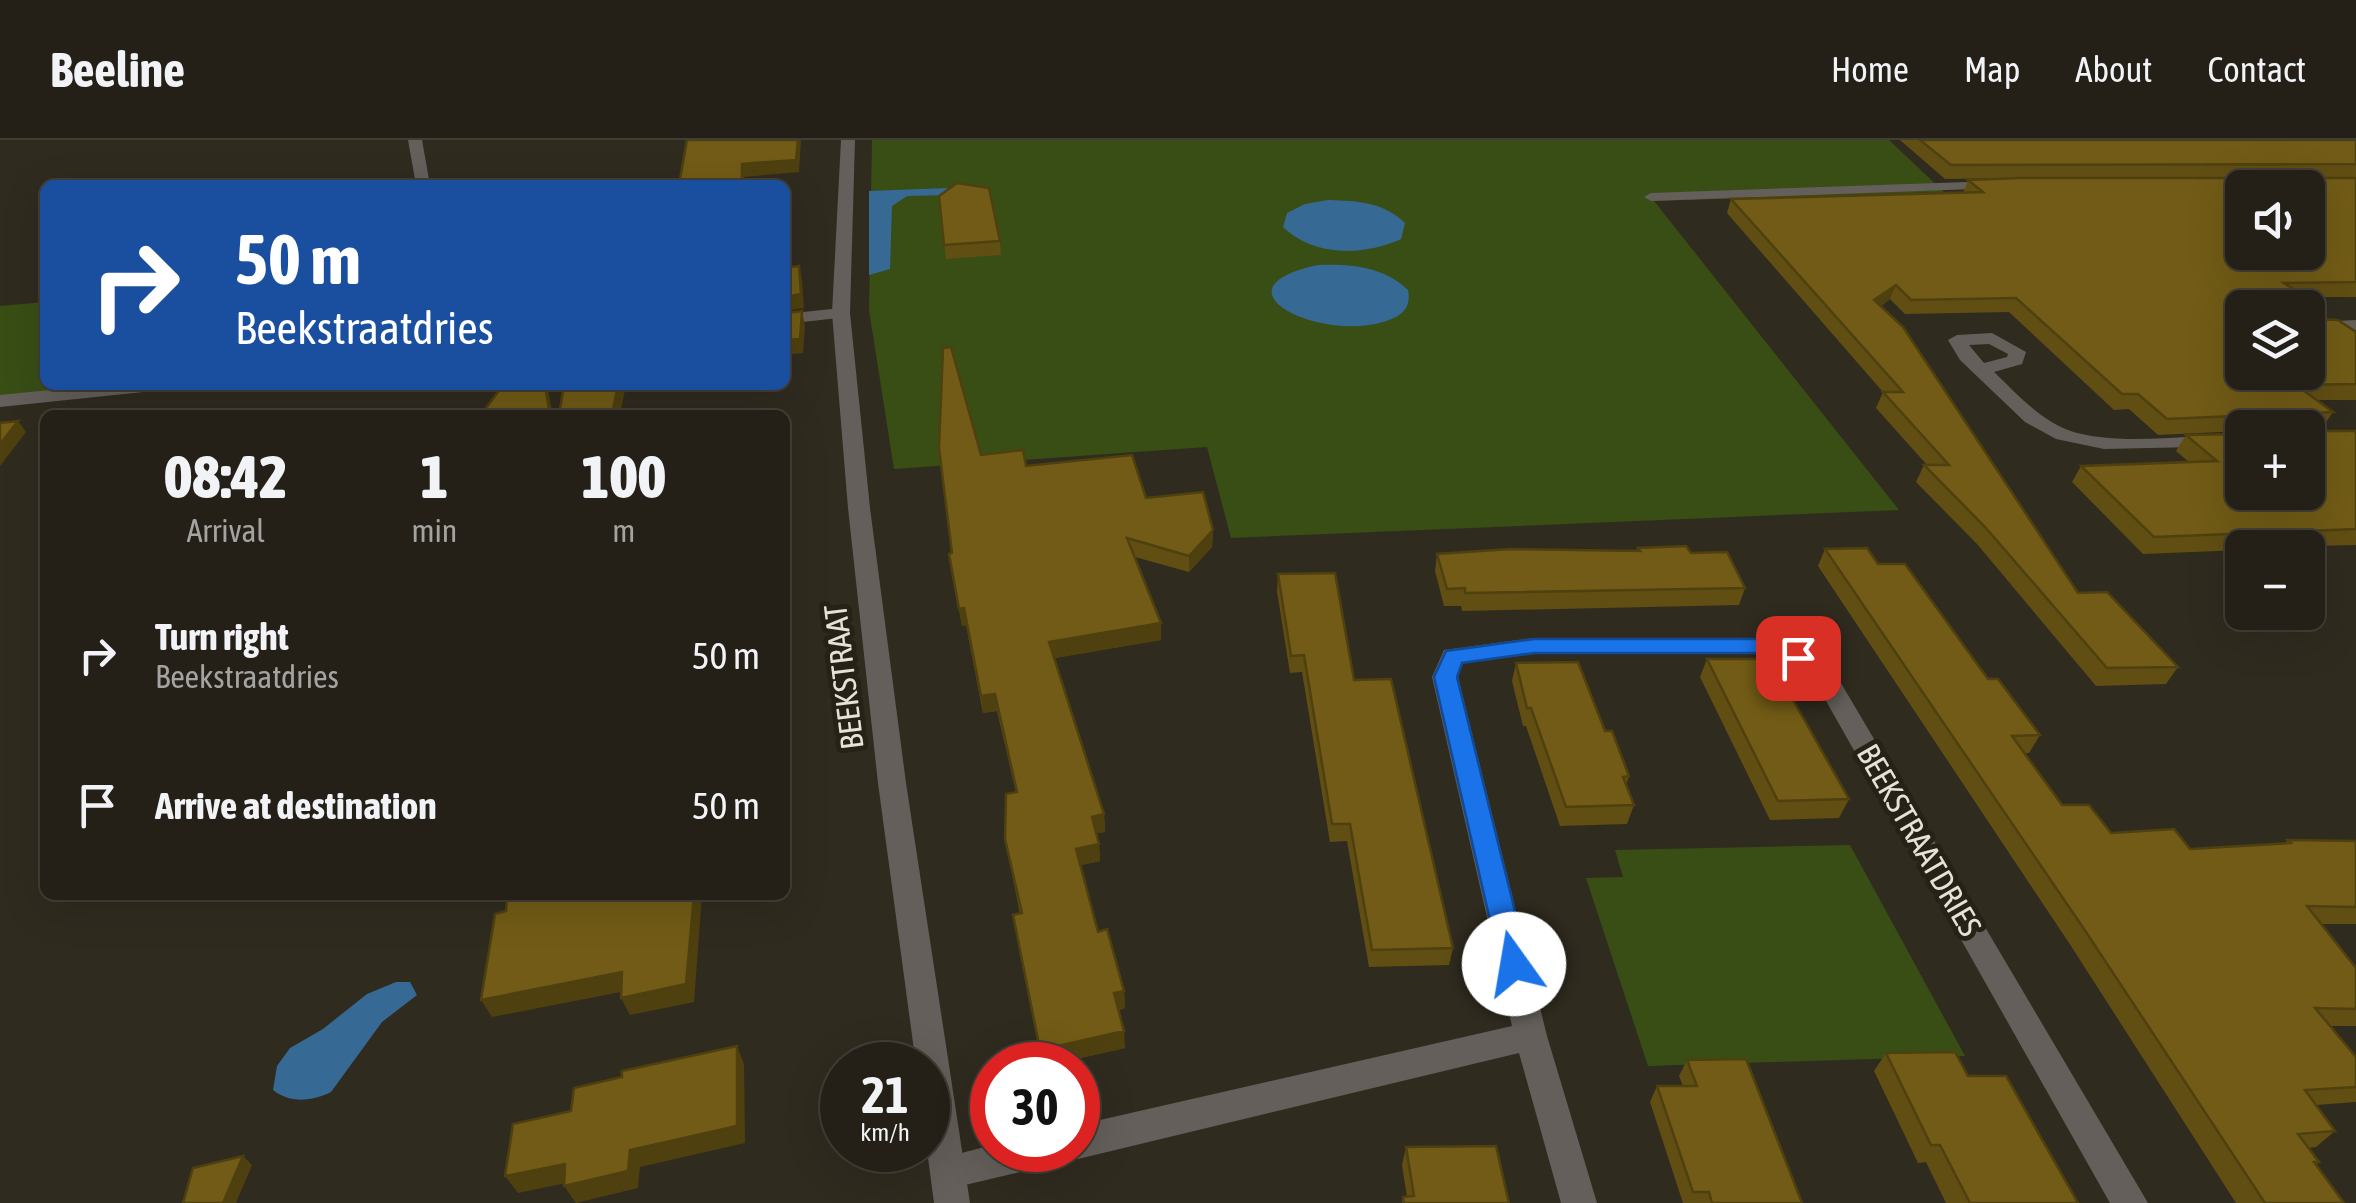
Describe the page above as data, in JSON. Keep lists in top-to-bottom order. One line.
{"streets":{"street":["BEEKSTRAAT","BEEKSTRAATDRIES"]},"page":{"header":"Beeline","nav":["Home","Map","About","Contact"],"map_buttons":["+","−"],"turn":["50 m","Beekstraatdries"],"eta":["08:42","Arrival","1","min","100","m"],"list":[{"name":"Turn right","note":"Beekstraatdries","value":"50 m"},{"name":"Arrive at destination","value":"50 m"}],"speed":"21 km/h","limit":"30"}}
